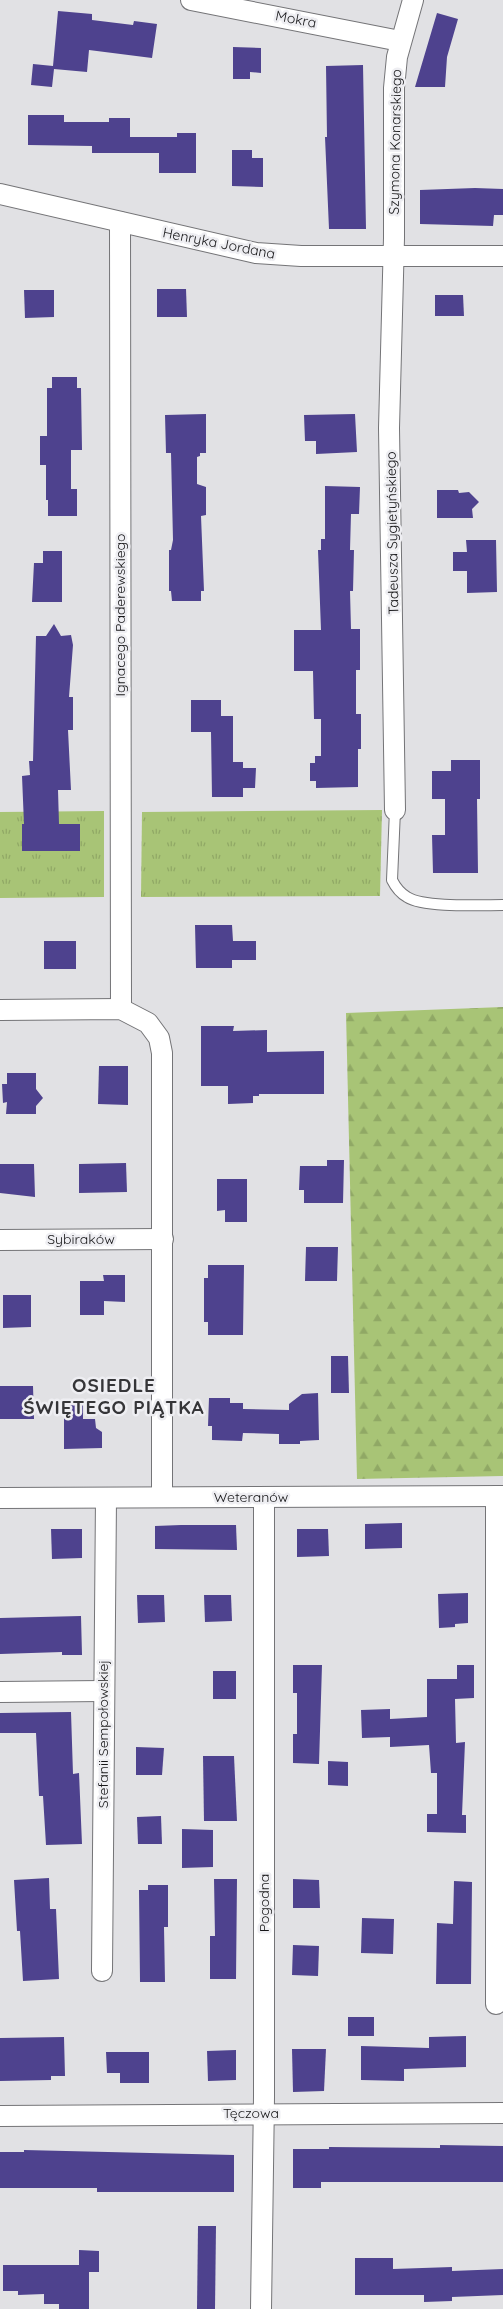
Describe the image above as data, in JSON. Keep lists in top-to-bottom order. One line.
{"streets":{"street":["Mokra","Szymona Konarskiego","Henryka Jordana","Tadeusza Sygietyńskiego","Ignacego Paderewskiego","Sybiraków","Weteranów","Stefanii Sempołowskiej","Pogodna","Tęczowa"]},"crossings":[["Mokra","Szymona Konarskiego"],["Szymona Konarskiego","Henryka Jordana"],["Szymona Konarskiego","Tadeusza Sygietyńskiego"],["Henryka Jordana","Tadeusza Sygietyńskiego"],["Henryka Jordana","Ignacego Paderewskiego"],["Weteranów","Stefanii Sempołowskiej"],["Weteranów","Pogodna"],["Pogodna","Tęczowa"]],"districts":["OSIEDLE ŚWIĘTEGO PIĄTKA"]}
